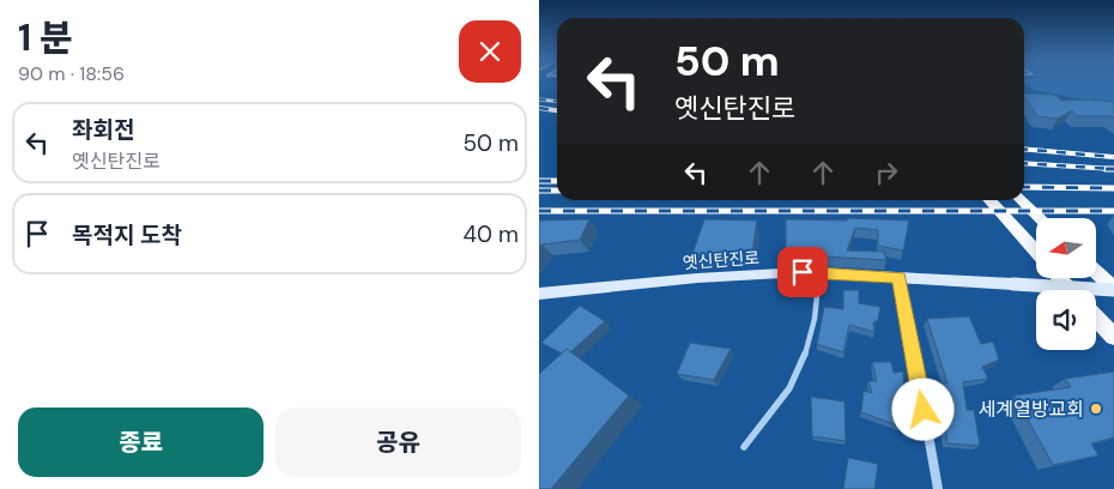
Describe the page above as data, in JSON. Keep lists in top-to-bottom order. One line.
{"streets":{"street":["옛신탄진로"]},"places":["세계열방교회"],"north":"left","page":{"heading":["1 분","90 m · 18:56"],"turn":["50 m","옛신탄진로"],"list":[{"name":"좌회전","note":"옛신탄진로","value":"50 m"},{"name":"목적지 도착","value":"40 m"}],"buttons":["종료","공유"]}}
